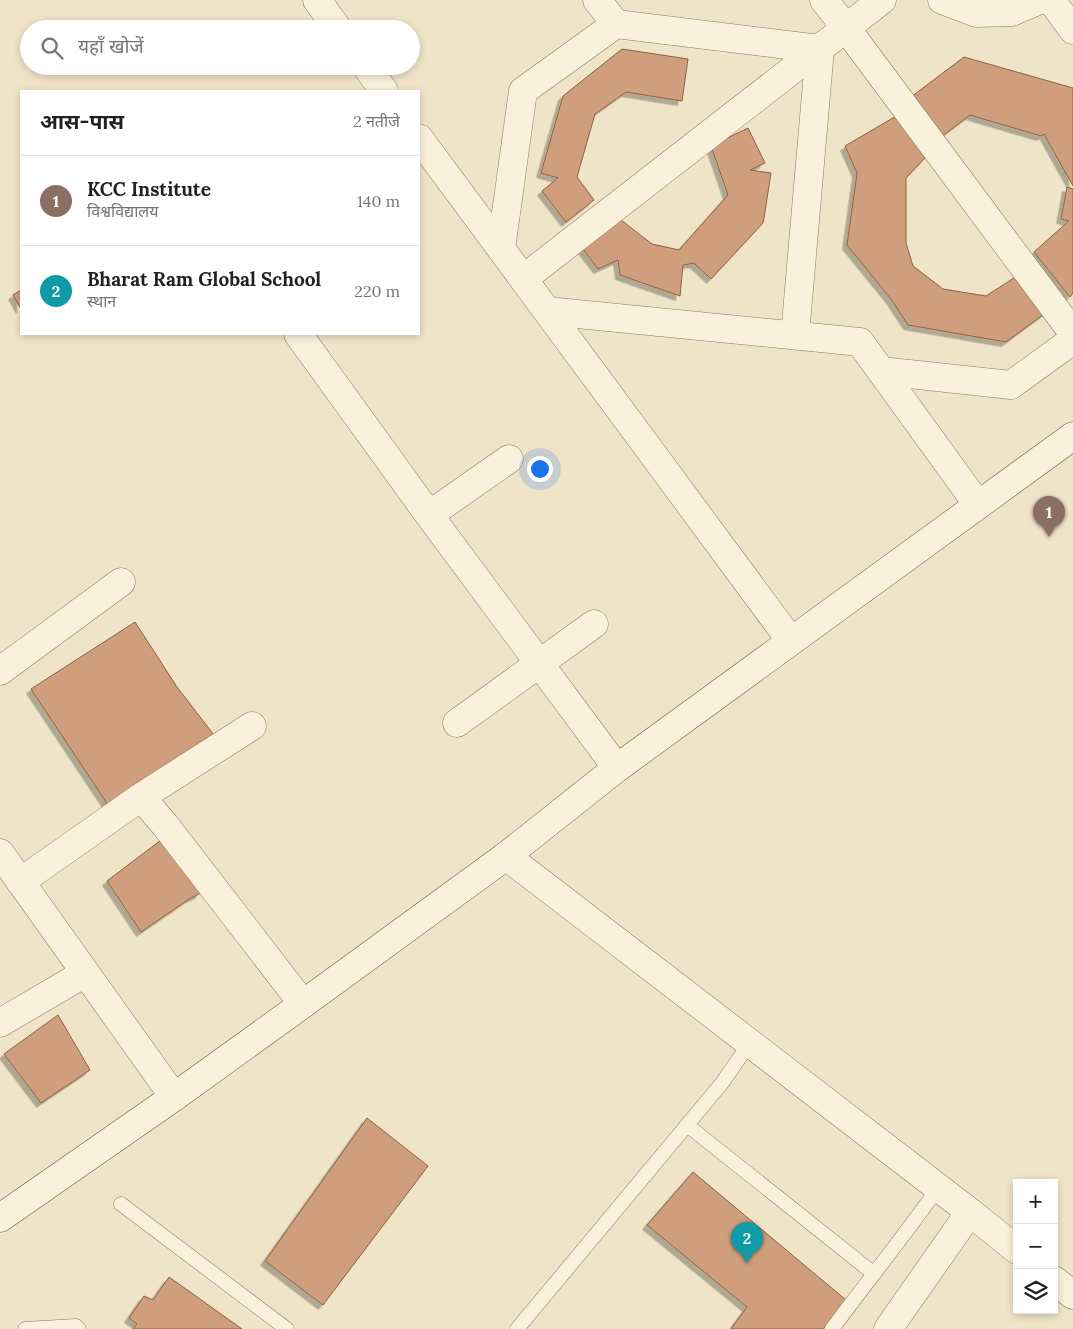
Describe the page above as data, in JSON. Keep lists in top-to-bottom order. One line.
{"page":{"search":"यहाँ खोजें","heading":["आस-पास","2 नतीजे"],"list":[{"mark":"1","name":"KCC Institute","note":"विश्वविद्यालय","value":"140 m"},{"mark":"2","name":"Bharat Ram Global School","note":"स्थान","value":"220 m"}],"pins":["1","2"],"map_buttons":["+","−"]}}
